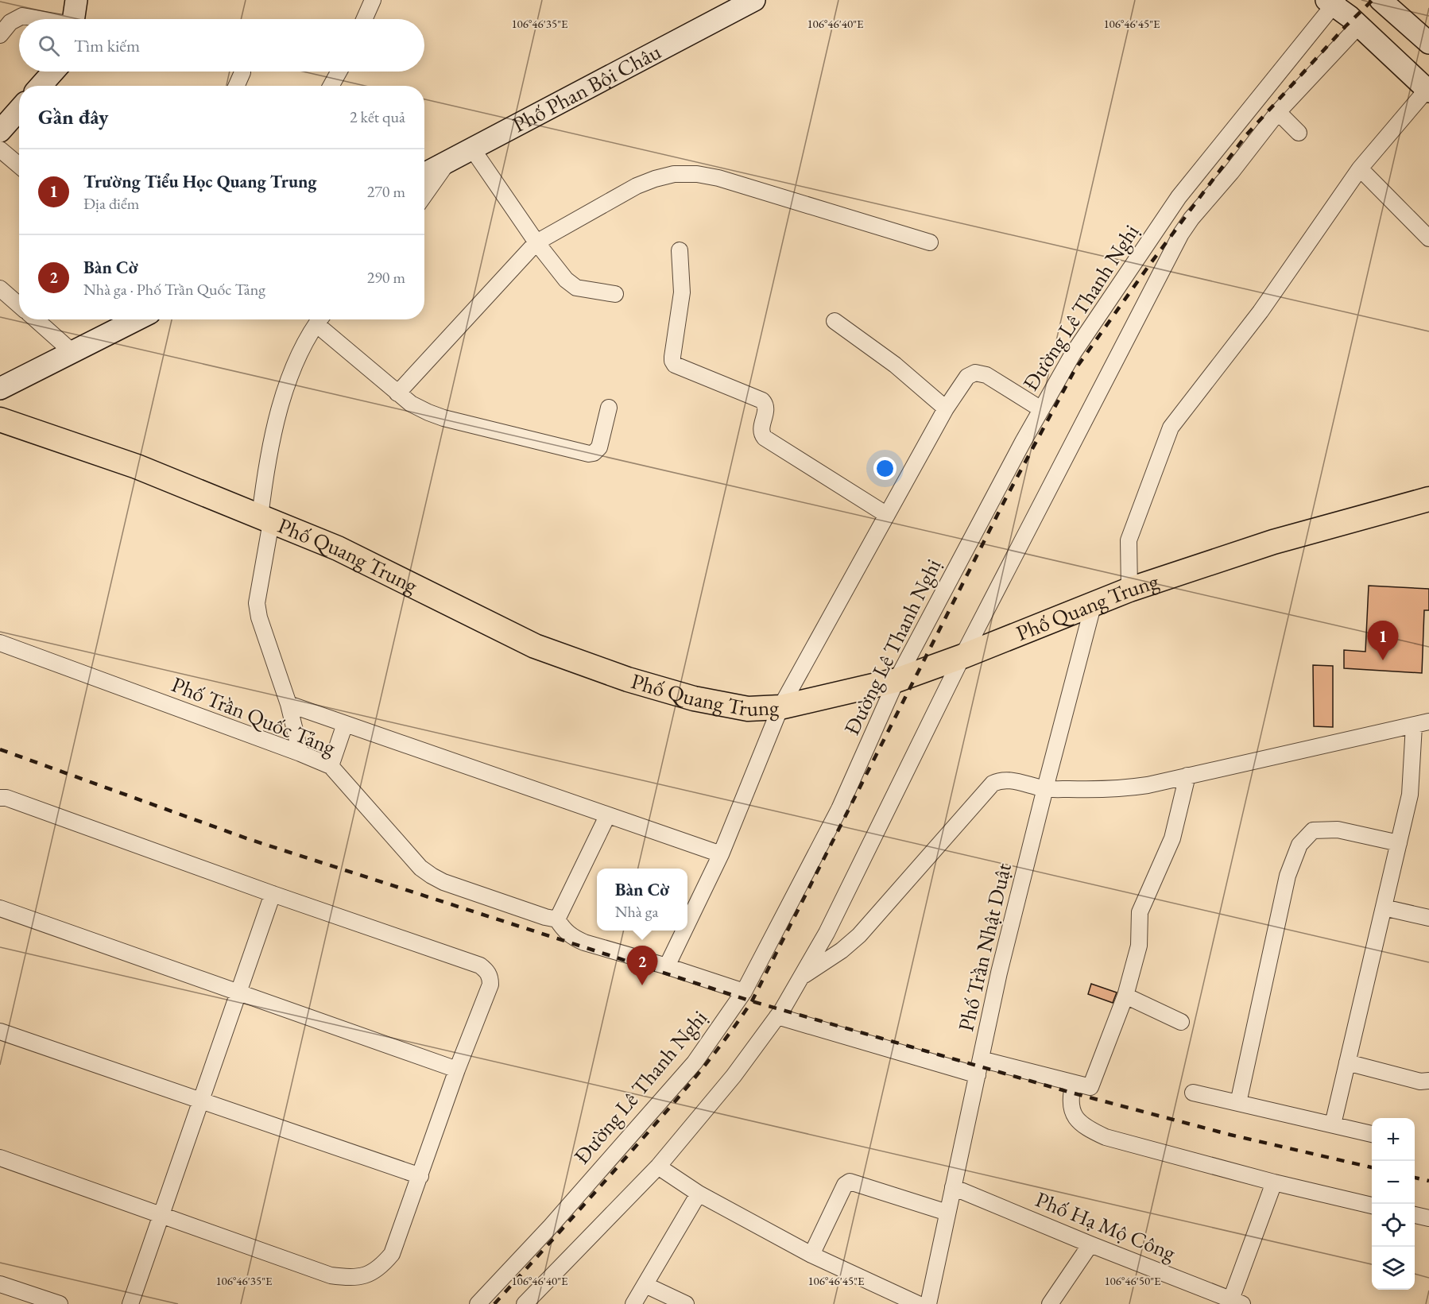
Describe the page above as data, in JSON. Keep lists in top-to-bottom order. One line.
{"streets":{"main road":["Phố Quang Trung"],"street":["Phố Phan Bội Châu","Đường Lê Thanh Nghị","Phố Trần Quốc Tảng","Phố Trần Nhật Duật","Phố Hạ Mộ Công"]},"crossings":[["Đường Lê Thanh Nghị","Phố Quang Trung"],["Phố Quang Trung","Phố Trần Nhật Duật"],["Phố Trần Nhật Duật","Phố Hạ Mộ Công"]],"page":{"search":"Tìm kiếm","heading":["Gần đây","2 kết quả"],"list":[{"mark":"1","name":"Trường Tiểu Học Quang Trung","note":"Địa điểm","value":"270 m"},{"mark":"2","name":"Bàn Cờ","note":"Nhà ga · Phố Trần Quốc Tảng","value":"290 m"}],"pins":["1","2"],"popup":["Bàn Cờ","Nhà ga"],"map_buttons":["+","−"]},"coordinates":["106°46'35\"E","106°46'40\"E","106°46'45\"E","106°46'50\"E"]}
